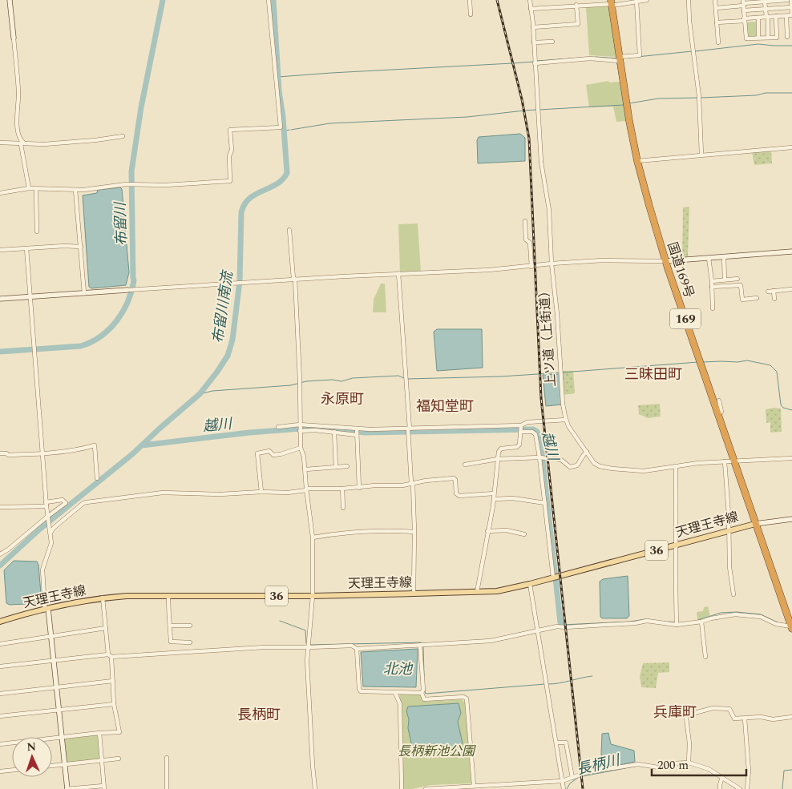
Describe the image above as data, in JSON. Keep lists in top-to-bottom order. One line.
{"streets":{"highway":["国道169号","169"],"main road":["天理王寺線","36"],"street":["上ツ道（上街道）"]},"crossings":[["国道169号","上ツ道（上街道）"],["国道169号","天理王寺線"]],"districts":["三昧田町","永原町","福知堂町","兵庫町","長柄町"],"water":["布留川","布留川南流","越川","北池","長柄川"],"parks":["長柄新池公園"],"scale_bar":"200 m","north":"top"}
